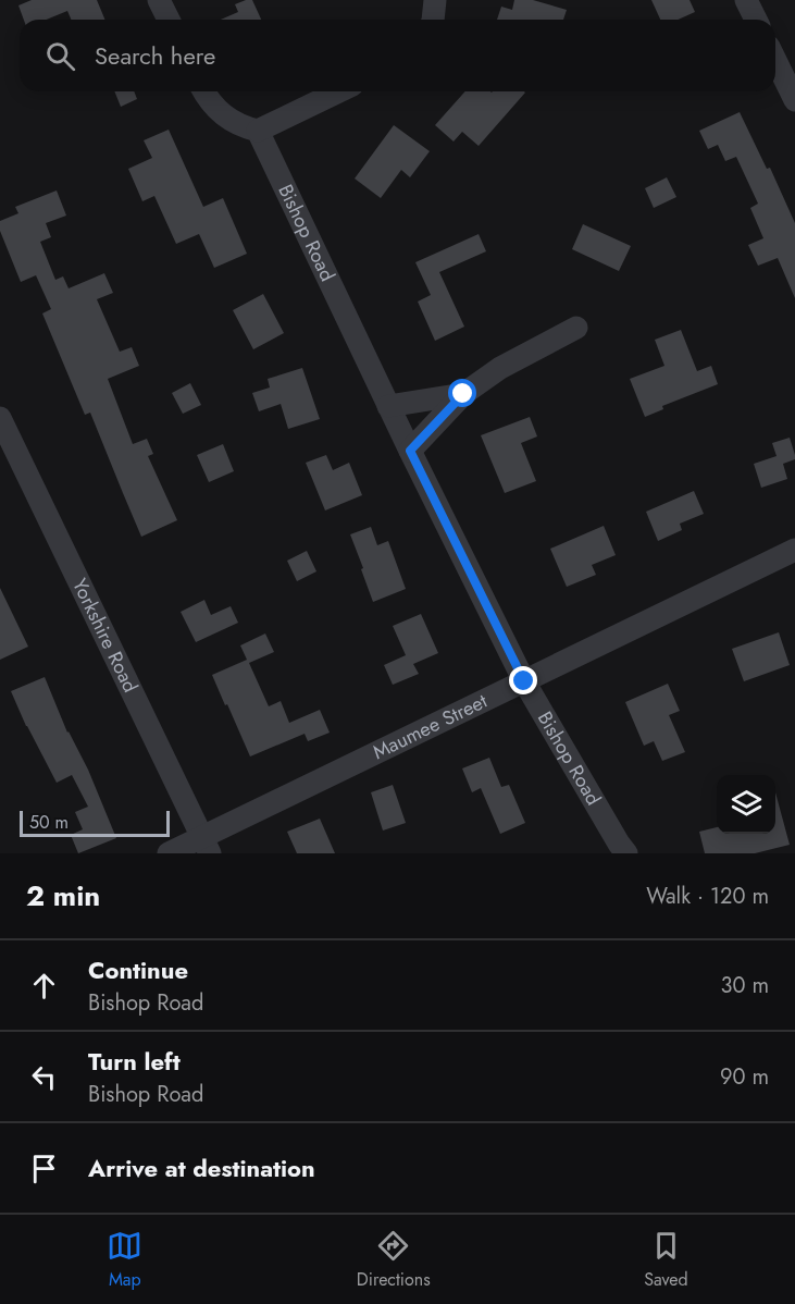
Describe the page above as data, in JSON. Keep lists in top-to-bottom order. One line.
{"streets":{"street":["Bishop Road","Yorkshire Road","Maumee Street"]},"crossings":[["Bishop Road","Maumee Street"],["Yorkshire Road","Maumee Street"]],"scale_bar":"50 m","page":{"search":"Search here","scale":"50 m","heading":["2 min","Walk · 120 m"],"list":[["Continue","Bishop Road","30 m"],["Turn left","Bishop Road","90 m"],"Arrive at destination"],"nav":["Map","Directions","Saved"]}}
